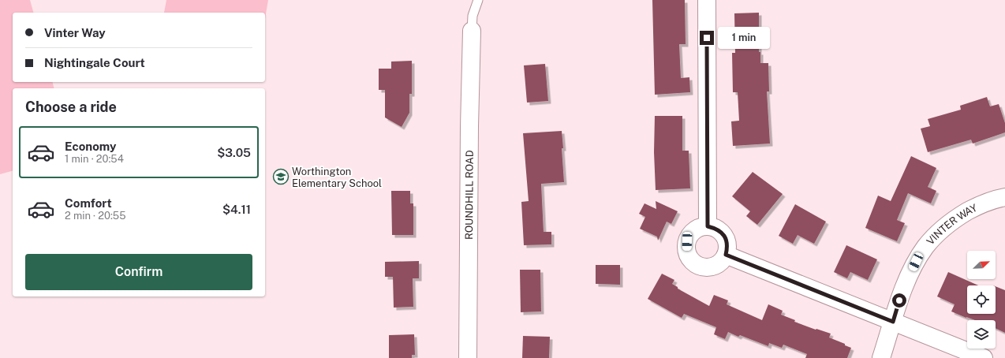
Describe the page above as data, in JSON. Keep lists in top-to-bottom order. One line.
{"streets":{"street":["ROUNDHILL ROAD","VINTER WAY"]},"places":{"school or university":["Worthington Elementary School"]},"north":"top right","page":{"banner":["Vinter Way","Nightingale Court"],"bubble":"1 min","heading":"Choose a ride","list":[{"name":"Economy","note":"1 min · 20:54","value":"$3.05"},{"name":"Comfort","note":"2 min · 20:55","value":"$4.11"}],"buttons":"Confirm"}}
